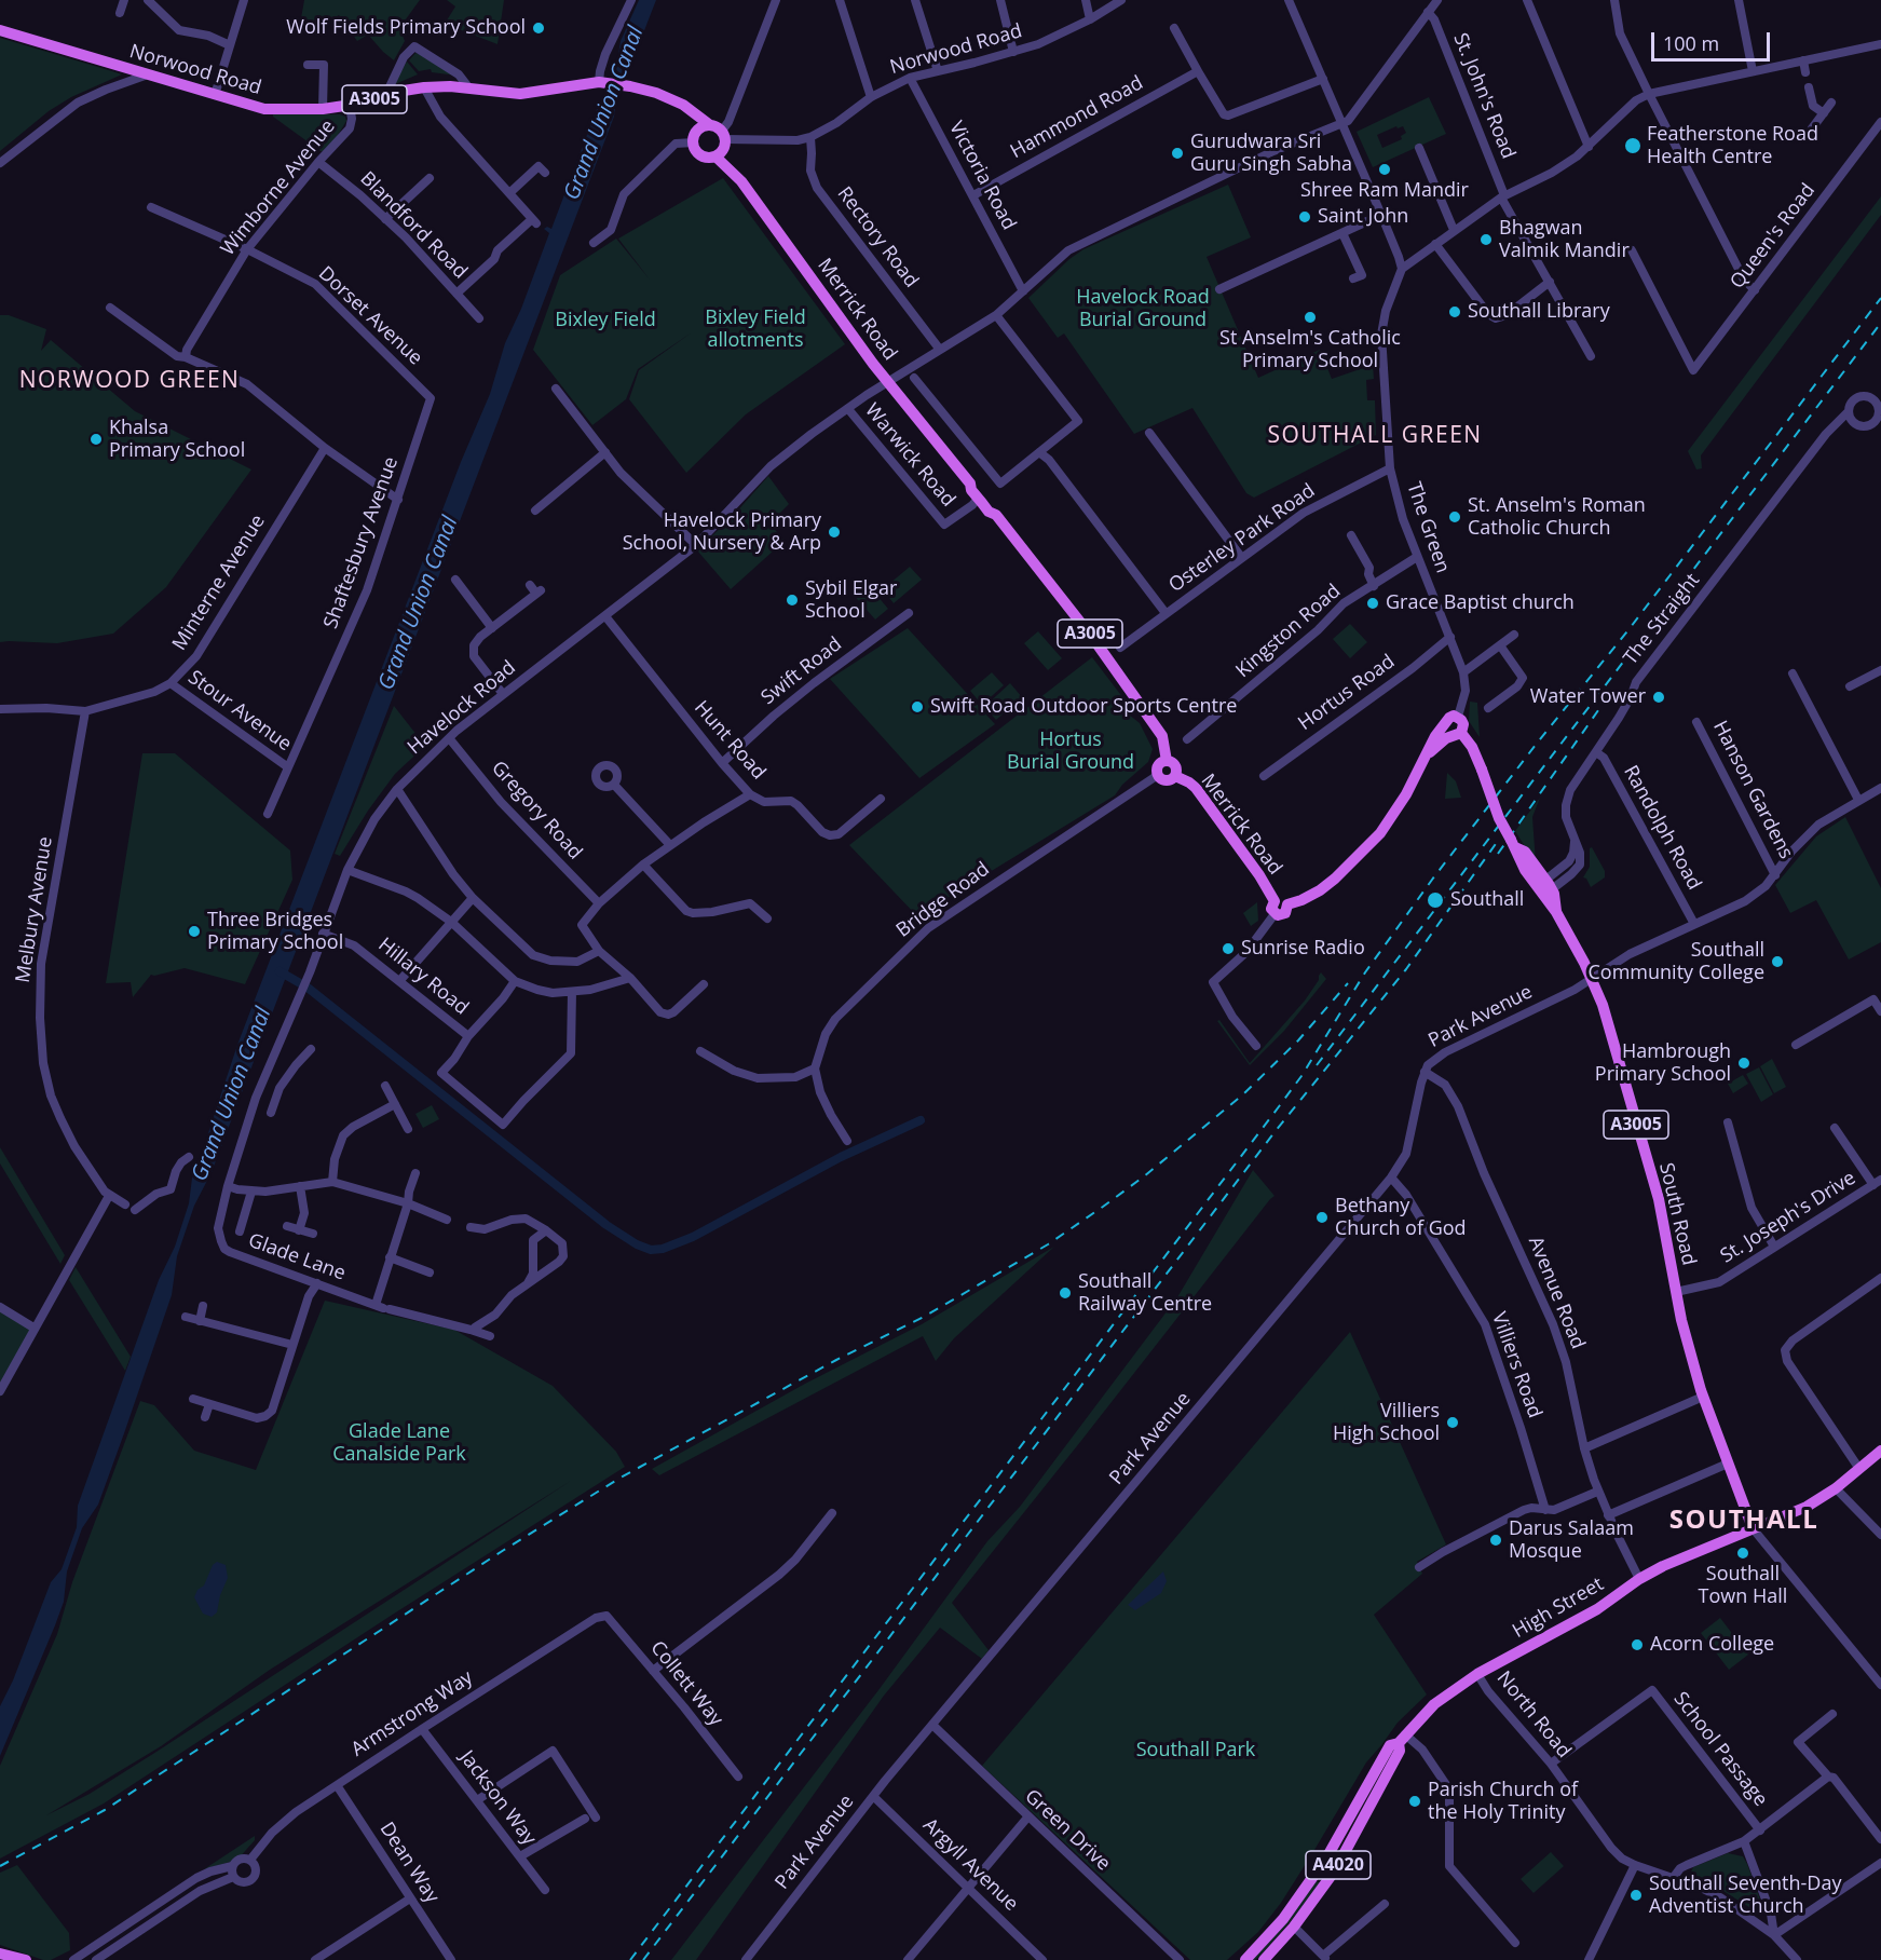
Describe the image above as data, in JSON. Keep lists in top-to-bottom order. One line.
{"streets":{"main road":["Norwood Road","A3005","Merrick Road","South Road","High Street","A4020"],"street":["St. John's Road","Hammond Road","Victoria Road","Wimborne Avenue","Blandford Road","Queen's Road","Rectory Road","Dorset Avenue","Warwick Road","The Green","Osterley Park Road","Shaftesbury Avenue","Minterne Avenue","The Straight","Kingston Road","Swift Road","Hortus Road","Havelock Road","Stour Avenue","Hunt Road","Hanson Gardens","Gregory Road","Randolph Road","Bridge Road","Melbury Avenue","Hillary Road","Park Avenue","St. Joseph's Drive","Glade Lane","Avenue Road","Villiers Road","Collett Way","Armstrong Way","North Road","School Passage","Jackson Way","Green Drive","Dean Way","Argyll Avenue"]},"crossings":[["Norwood Road","A3005"],["Norwood Road","Victoria Road"],["Norwood Road","Wimborne Avenue"],["Norwood Road","Rectory Road"],["Norwood Road","Merrick Road"],["A3005","Merrick Road"],["A3005","The Green"],["A3005","Bridge Road"],["A3005","South Road"],["Hammond Road","Victoria Road"],["Victoria Road","Havelock Road"],["Wimborne Avenue","Blandford Road"],["Wimborne Avenue","Dorset Avenue"],["Rectory Road","Havelock Road"],["Merrick Road","Warwick Road"],["Merrick Road","Havelock Road"],["Merrick Road","Bridge Road"],["Dorset Avenue","Shaftesbury Avenue"],["Warwick Road","Havelock Road"],["The Green","Osterley Park Road"],["The Green","Kingston Road"],["The Green","Hortus Road"],["The Green","South Road"],["Shaftesbury Avenue","Stour Avenue"],["Minterne Avenue","Stour Avenue"],["Minterne Avenue","Melbury Avenue"],["The Straight","Randolph Road"],["The Straight","South Road"],["Swift Road","Hunt Road"],["Havelock Road","Hunt Road"],["Havelock Road","Gregory Road"],["Havelock Road","Hillary Road"],["Havelock Road","Glade Lane"],["Hanson Gardens","Park Avenue"],["Randolph Road","Park Avenue"],["Park Avenue","South Road"],["Park Avenue","Avenue Road"],["Park Avenue","Villiers Road"],["Park Avenue","Green Drive"],["Park Avenue","Argyll Avenue"],["South Road","St. Joseph's Drive"],["South Road","High Street"],["South Road","A4020"],["Avenue Road","High Street"],["High Street","North Road"],["High Street","A4020"],["Collett Way","Armstrong Way"],["Armstrong Way","Jackson Way"],["Armstrong Way","Dean Way"],["North Road","School Passage"]],"districts":["NORWOOD GREEN","SOUTHALL GREEN","SOUTHALL"],"water":["Grand Union Canal"],"parks":["Havelock Road Burial Ground","Bixley Field allotments","Bixley Field","Hortus Burial Ground","Glade Lane Canalside Park","Southall Park"],"places":["Wolf Fields Primary School","Featherstone Road Health Centre","Gurudwara Sri Guru Singh Sabha","Shree Ram Mandir","Saint John","Bhagwan Valmik Mandir","Southall Library","St Anselm's Catholic Primary School","Khalsa Primary School","St. Anselm's Roman Catholic Church","Havelock Primary School, Nursery & Arp","Sybil Elgar School","Grace Baptist church","Water Tower","Swift Road Outdoor Sports Centre","Southall","Three Bridges Primary School","Sunrise Radio","Southall Community College","Hambrough Primary School","Bethany Church of God","Southall Railway Centre","Villiers High School","Darus Salaam Mosque","Southall Town Hall","Acorn College","Parish Church of the Holy Trinity","Southall Seventh-Day Adventist Church"],"scale_bar":"100 m"}
